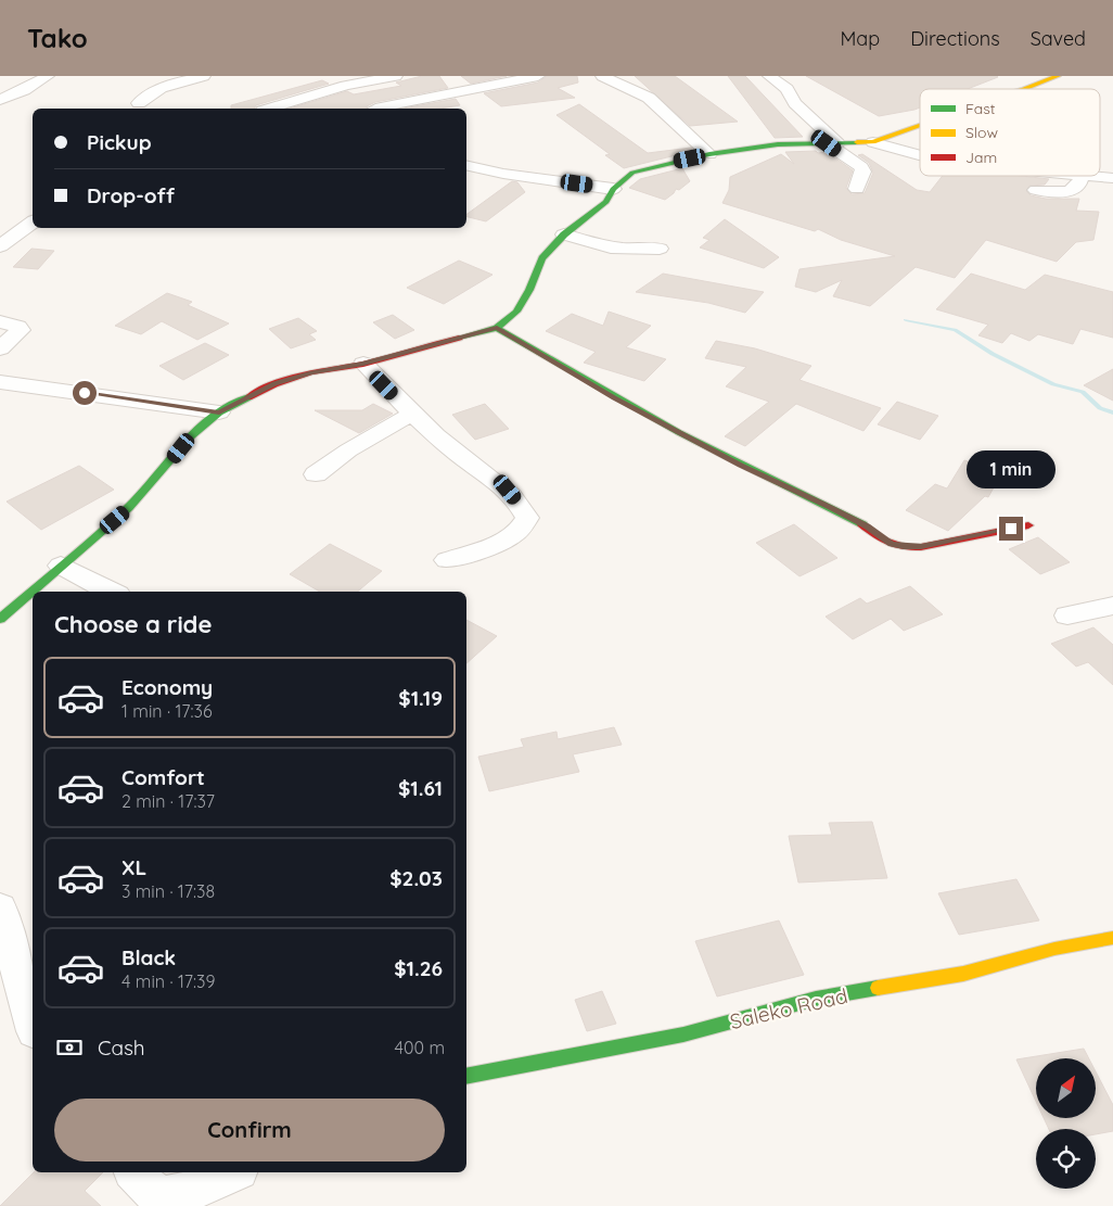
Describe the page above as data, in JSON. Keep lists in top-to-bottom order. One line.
{"streets":{"street":["Saleko Road"]},"legend":["Fast","Slow","Jam"],"north":"top right","page":{"header":"Tako","nav":["Map","Directions","Saved"],"banner":["Pickup","Drop-off"],"bubble":"1 min","heading":"Choose a ride","list":[{"name":"Economy","note":"1 min · 17:36","value":"$1.19"},{"name":"Comfort","note":"2 min · 17:37","value":"$1.61"},{"name":"XL","note":"3 min · 17:38","value":"$2.03"},{"name":"Black","note":"4 min · 17:39","value":"$1.26"}],"pay":["Cash","400 m"],"buttons":"Confirm"}}
